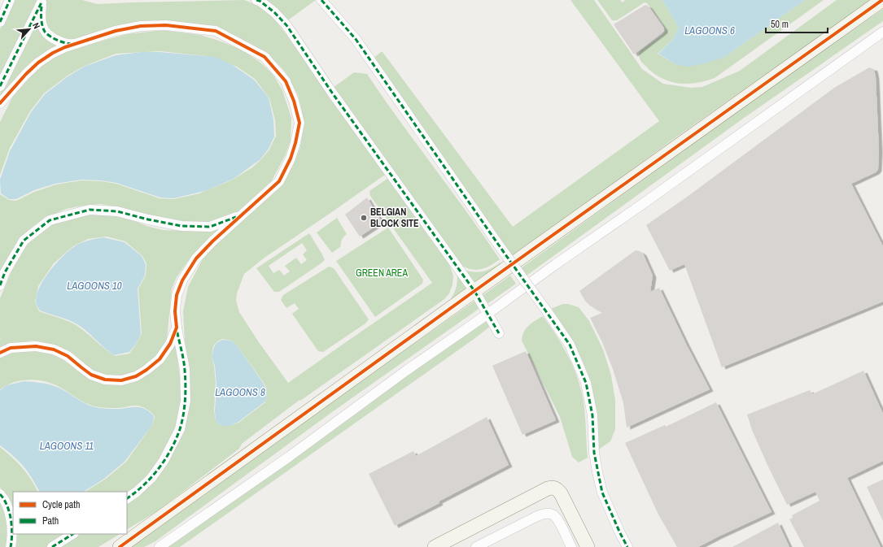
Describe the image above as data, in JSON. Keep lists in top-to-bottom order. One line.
{"water":["LAGOONS 6","LAGOONS 10","LAGOONS 8","LAGOONS 11"],"parks":["GREEN AREA"],"places":["BELGIAN BLOCK SITE"],"legend":["Cycle path","Path"],"scale_bar":"50 m","north":"top right"}
